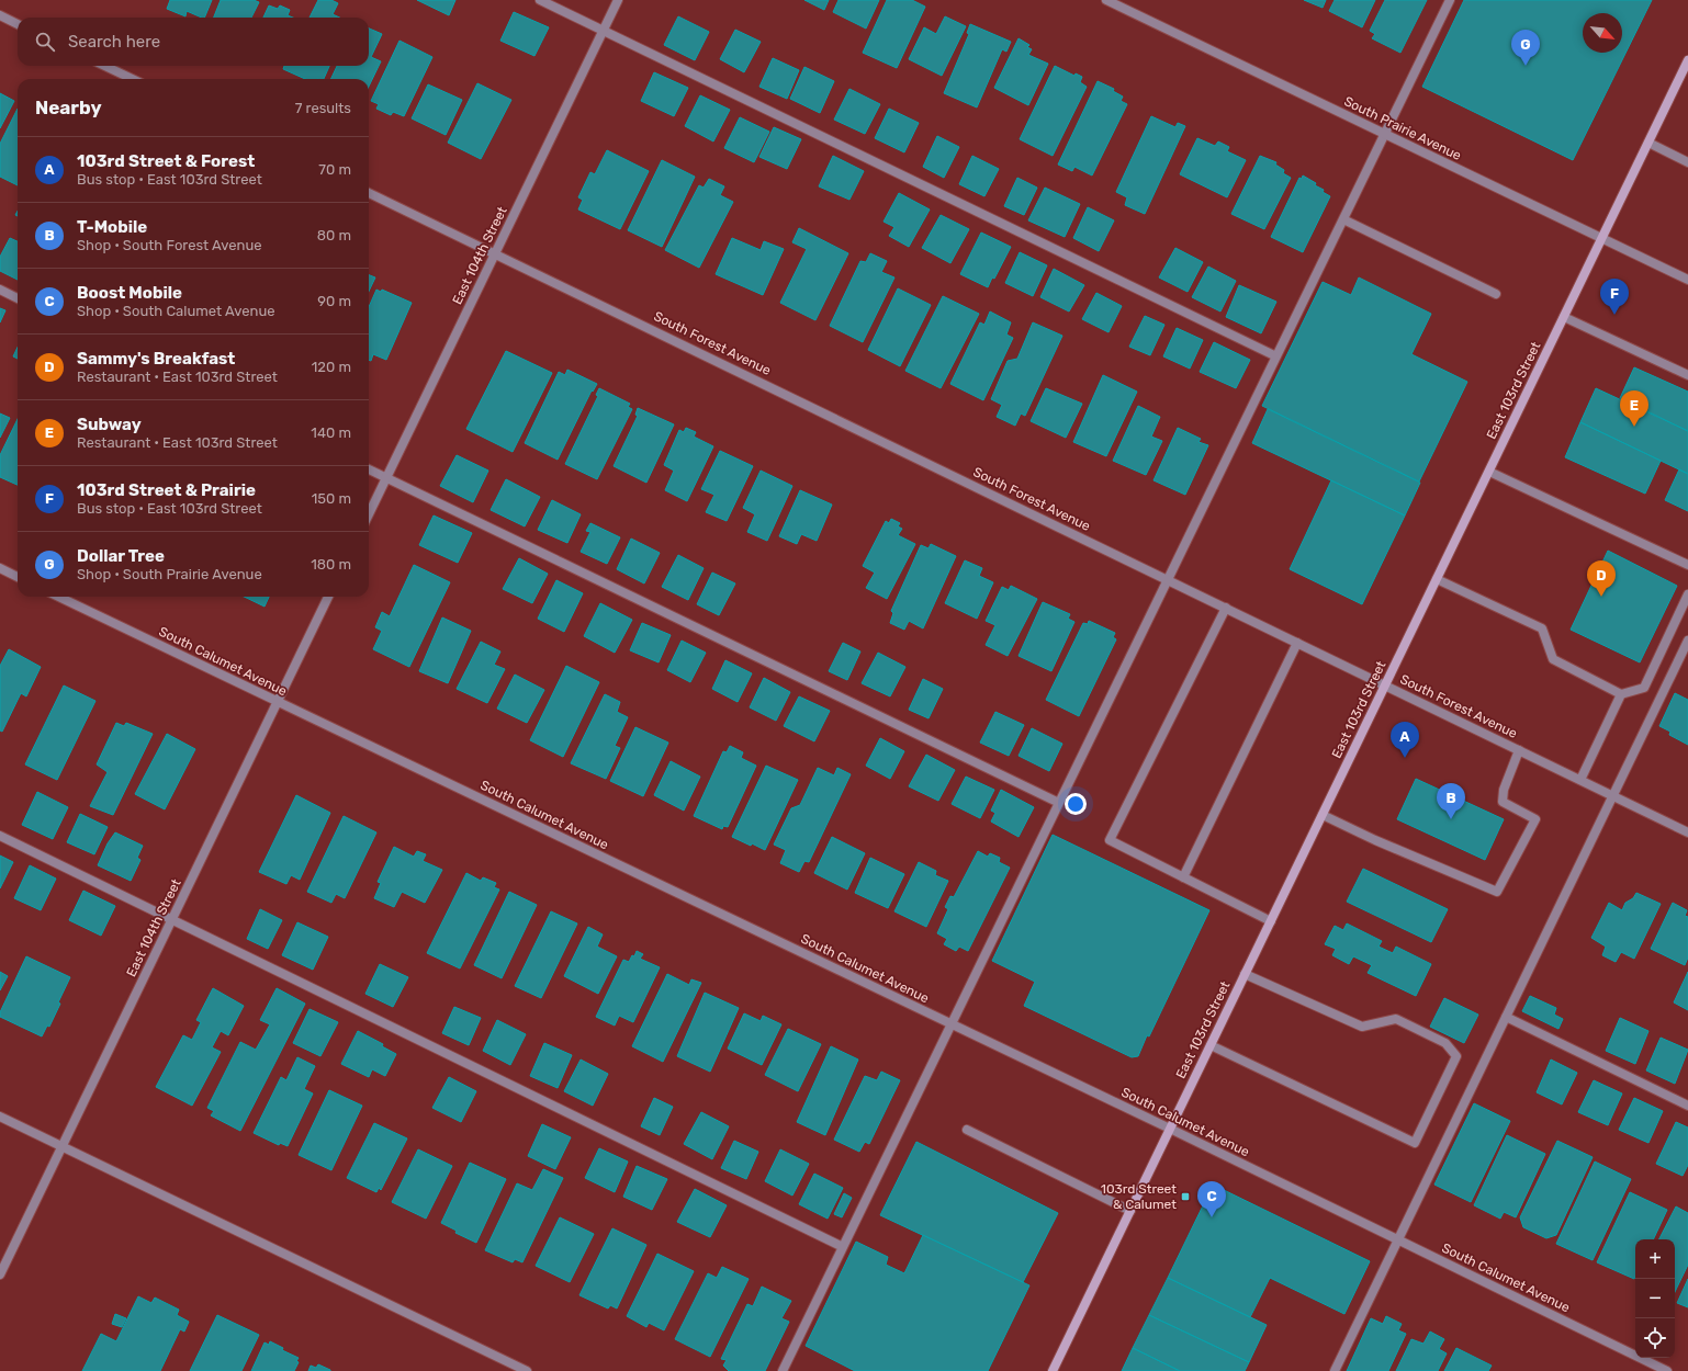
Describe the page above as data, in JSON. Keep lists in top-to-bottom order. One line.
{"streets":{"main road":["East 103rd Street"],"street":["South Prairie Avenue","East 104th Street","South Forest Avenue","South Calumet Avenue"]},"crossings":[["South Prairie Avenue","East 103rd Street"],["East 104th Street","South Forest Avenue"],["East 104th Street","South Calumet Avenue"],["South Forest Avenue","East 103rd Street"],["East 103rd Street","South Calumet Avenue"]],"places":{"transit":["103rd Street & Calumet"]},"north":"bottom right","page":{"search":"Search here","pins":["G","F","E","D","A","B","C"],"heading":["Nearby","7 results"],"list":[{"mark":"A","name":"103rd Street & Forest","note":"Bus stop · East 103rd Street","value":"70 m"},{"mark":"B","name":"T-Mobile","note":"Shop · South Forest Avenue","value":"80 m"},{"mark":"C","name":"Boost Mobile","note":"Shop · South Calumet Avenue","value":"90 m"},{"mark":"D","name":"Sammy's Breakfast","note":"Restaurant · East 103rd Street","value":"120 m"},{"mark":"E","name":"Subway","note":"Restaurant · East 103rd Street","value":"140 m"},{"mark":"F","name":"103rd Street & Prairie","note":"Bus stop · East 103rd Street","value":"150 m"},{"mark":"G","name":"Dollar Tree","note":"Shop · South Prairie Avenue","value":"180 m"}],"map_buttons":["+","−"]}}
